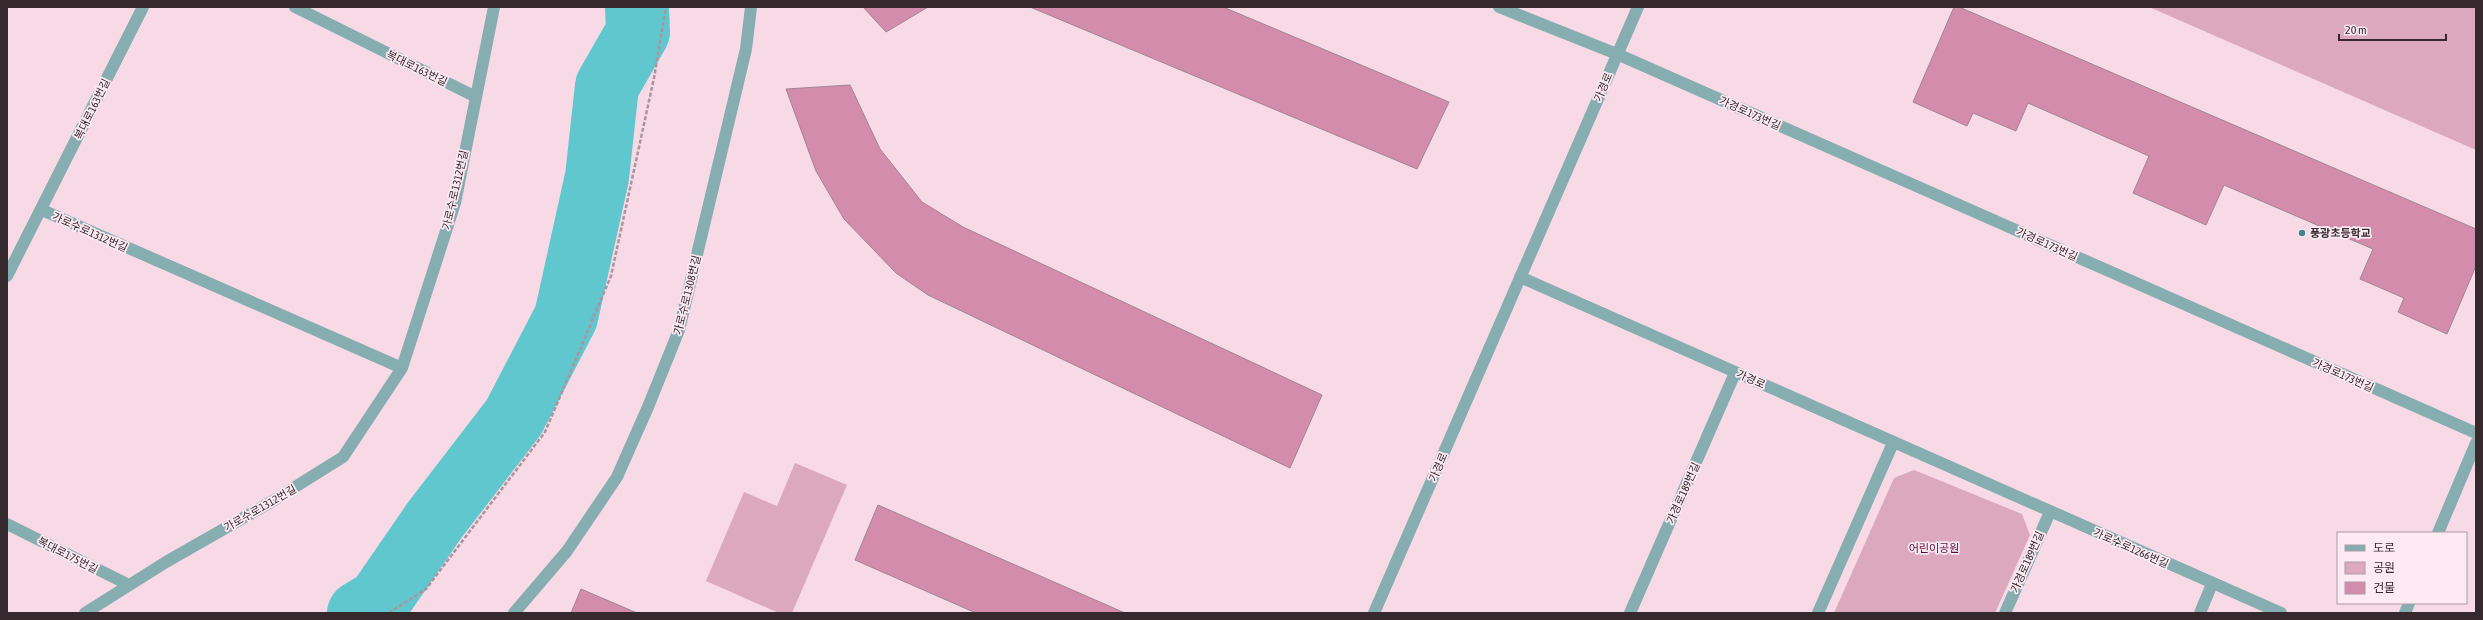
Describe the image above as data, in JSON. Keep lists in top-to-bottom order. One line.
{"streets":{"street":["복대로163번길","가경로","가경로173번길","가로수로1312번길","가로수로1308번길","가경로189번길","가로수로1266번길","복대로175번길"]},"crossings":[["복대로163번길","가로수로1312번길"],["가경로","가경로173번길"],["가경로","가경로189번길"],["가경로","가로수로1266번길"],["가로수로1312번길","복대로175번길"],["가경로189번길","가로수로1266번길"]],"parks":["어린이공원"],"places":["풍광초등학교"],"legend":["도로","공원","건물"],"scale_bar":"20 m"}
